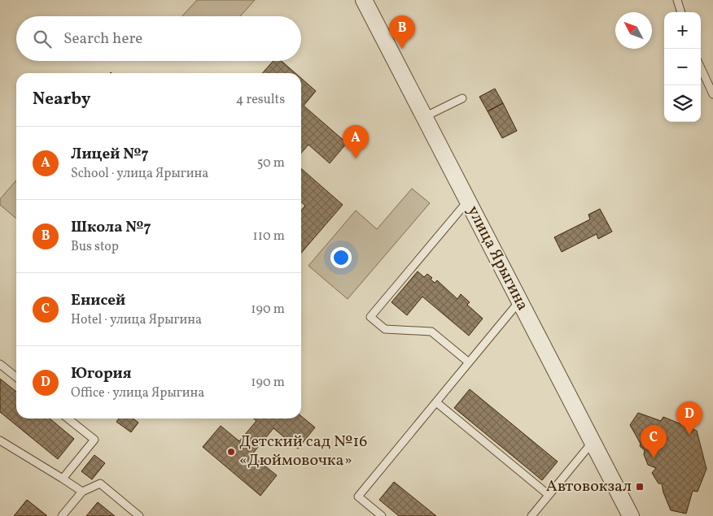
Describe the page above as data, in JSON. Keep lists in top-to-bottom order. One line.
{"streets":{"street":["улица Ярыгина"]},"places":{"other":["Детский сад №16 «Дюймовочка»"],"transit":["Автовокзал"]},"north":"top left","page":{"map_buttons":["+","−"],"pins":["B","A","D","C"],"search":"Search here","heading":["Nearby","4 results"],"list":[{"mark":"A","name":"Лицей №7","note":"School · улица Ярыгина","value":"50 m"},{"mark":"B","name":"Школа №7","note":"Bus stop","value":"110 m"},{"mark":"C","name":"Енисей","note":"Hotel · улица Ярыгина","value":"190 m"},{"mark":"D","name":"Югория","note":"Office · улица Ярыгина","value":"190 m"}]}}
